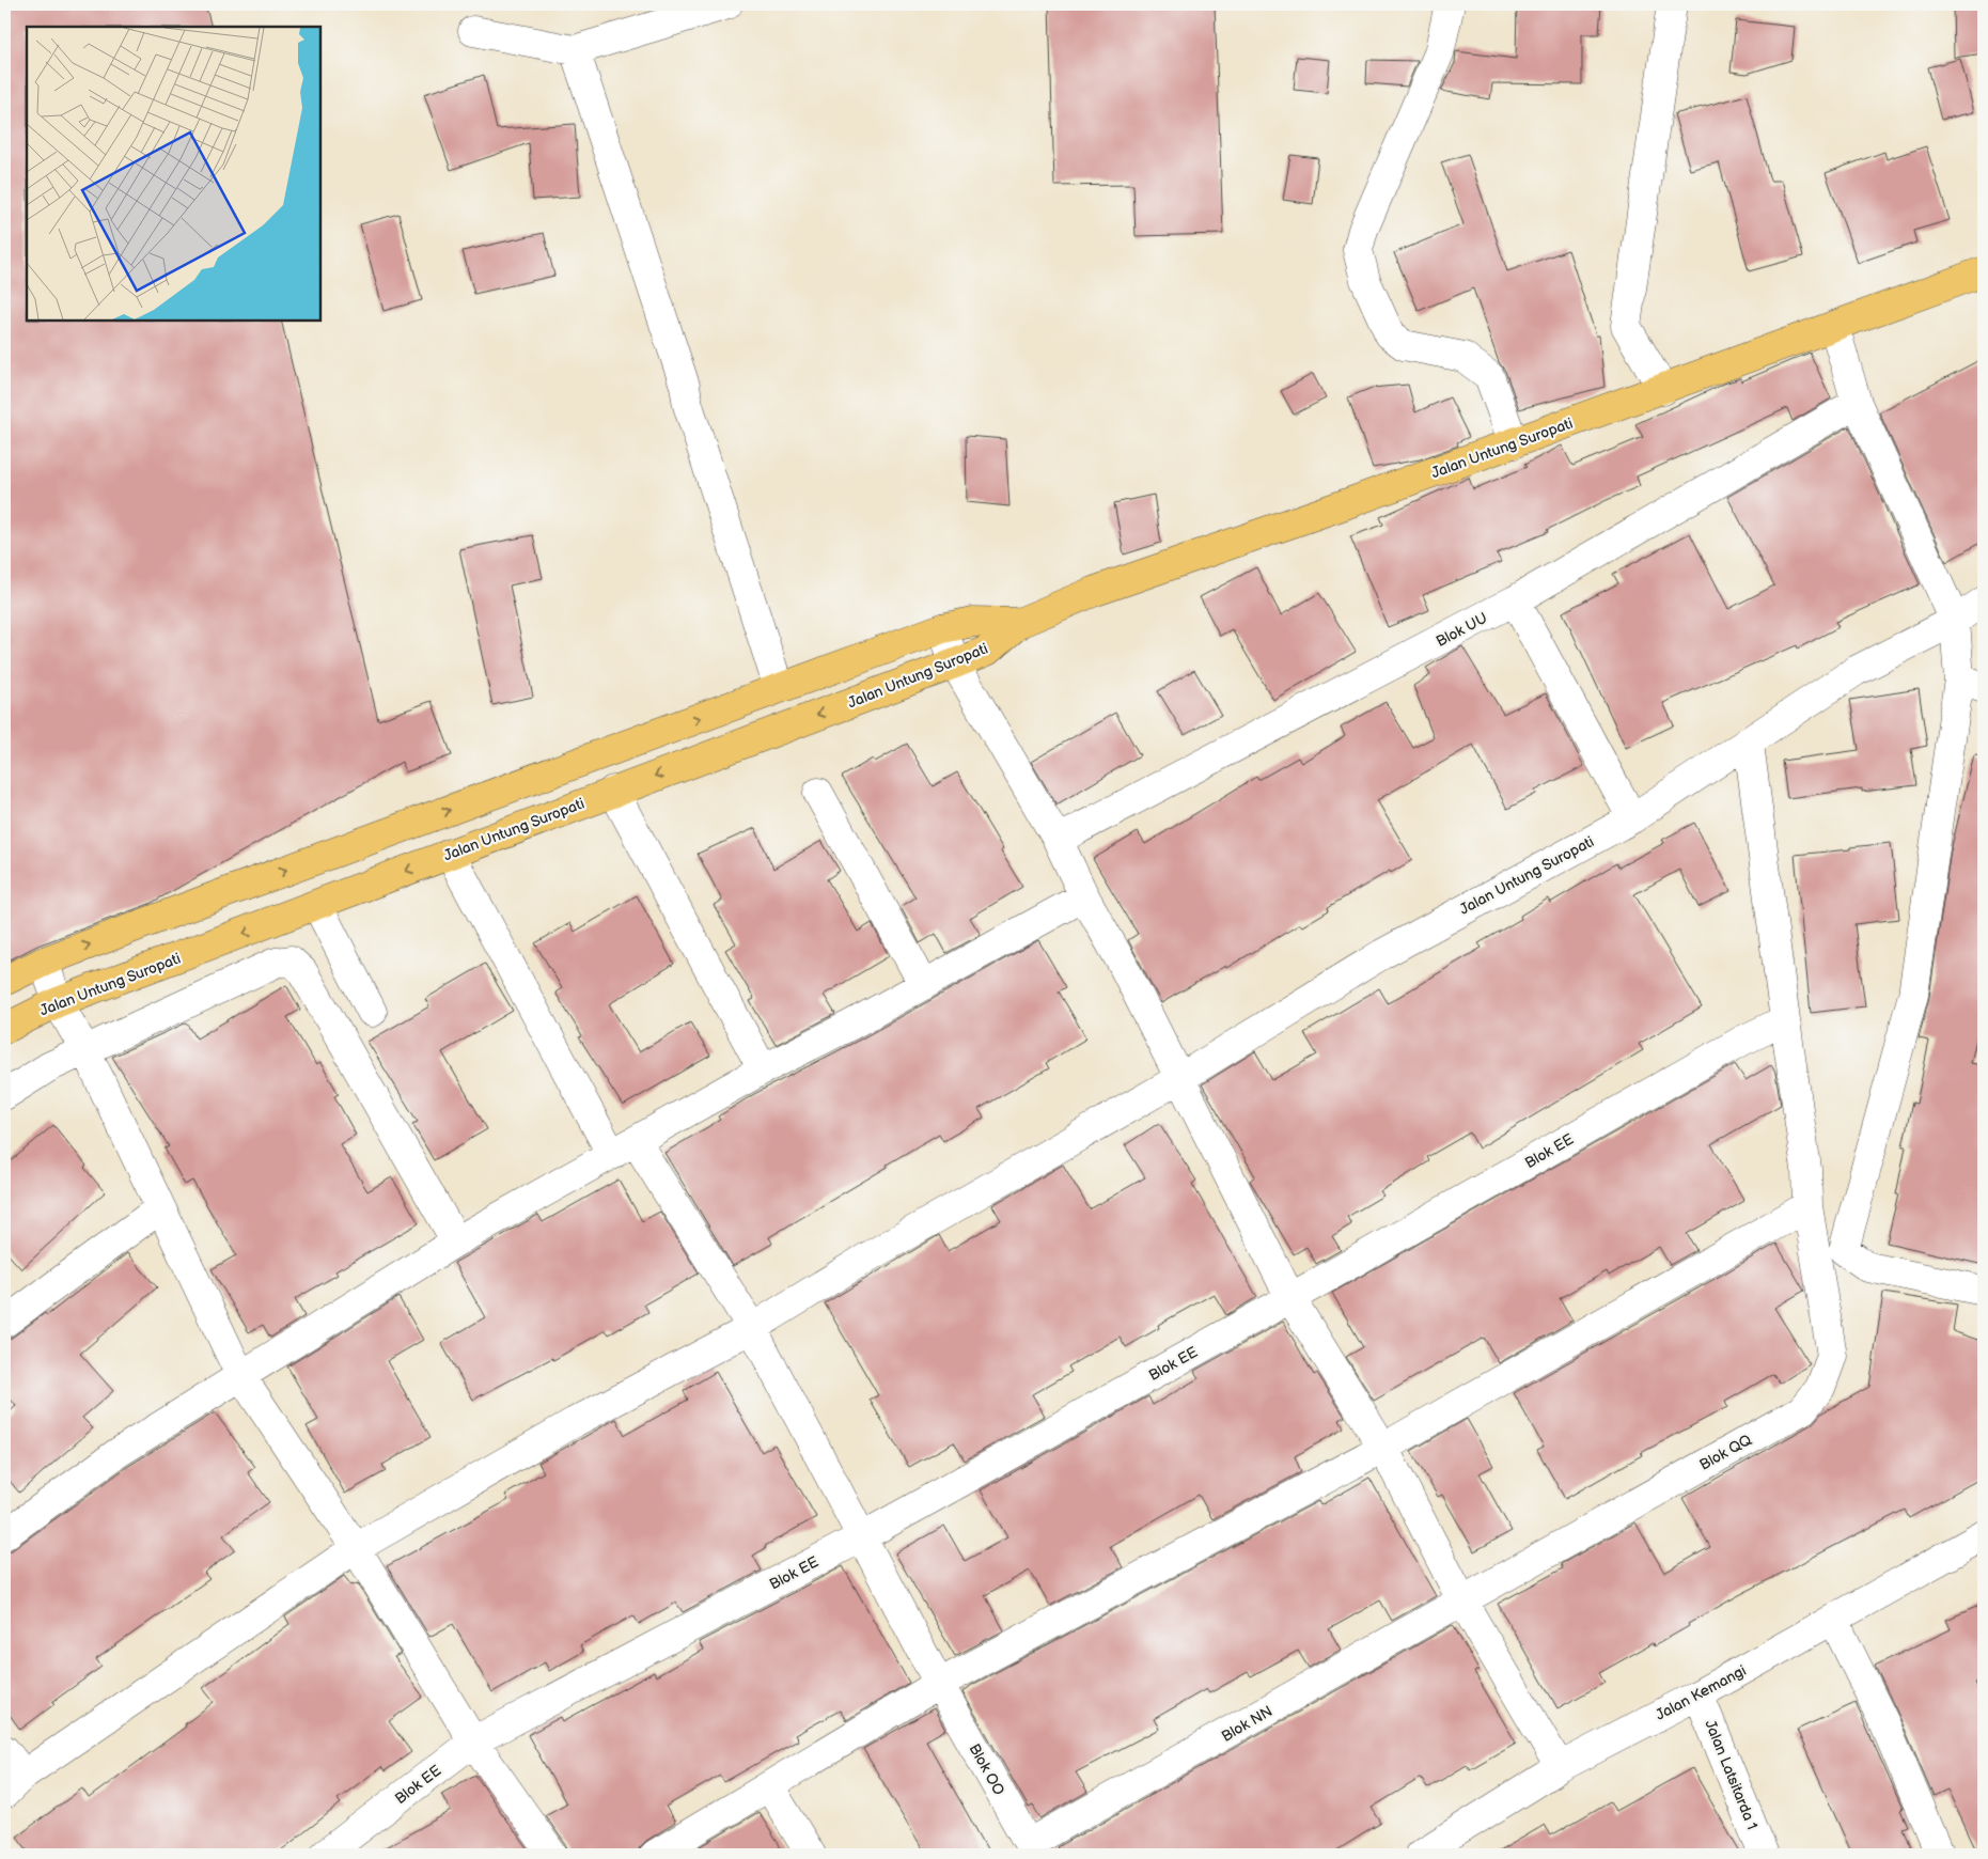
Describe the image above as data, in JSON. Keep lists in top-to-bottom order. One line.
{"streets":{"main road":["Jalan Untung Suropati"],"street":["Blok UU","Blok EE","Blok QQ","Jalan Kemangi","Blok NN","Blok OO","Jalan Latsitarda 1"]},"crossings":[["Jalan Untung Suropati","Blok OO"],["Blok EE","Blok QQ"],["Blok EE","Blok OO"],["Blok QQ","Blok NN"],["Jalan Kemangi","Jalan Latsitarda 1"],["Blok NN","Blok OO"]]}
